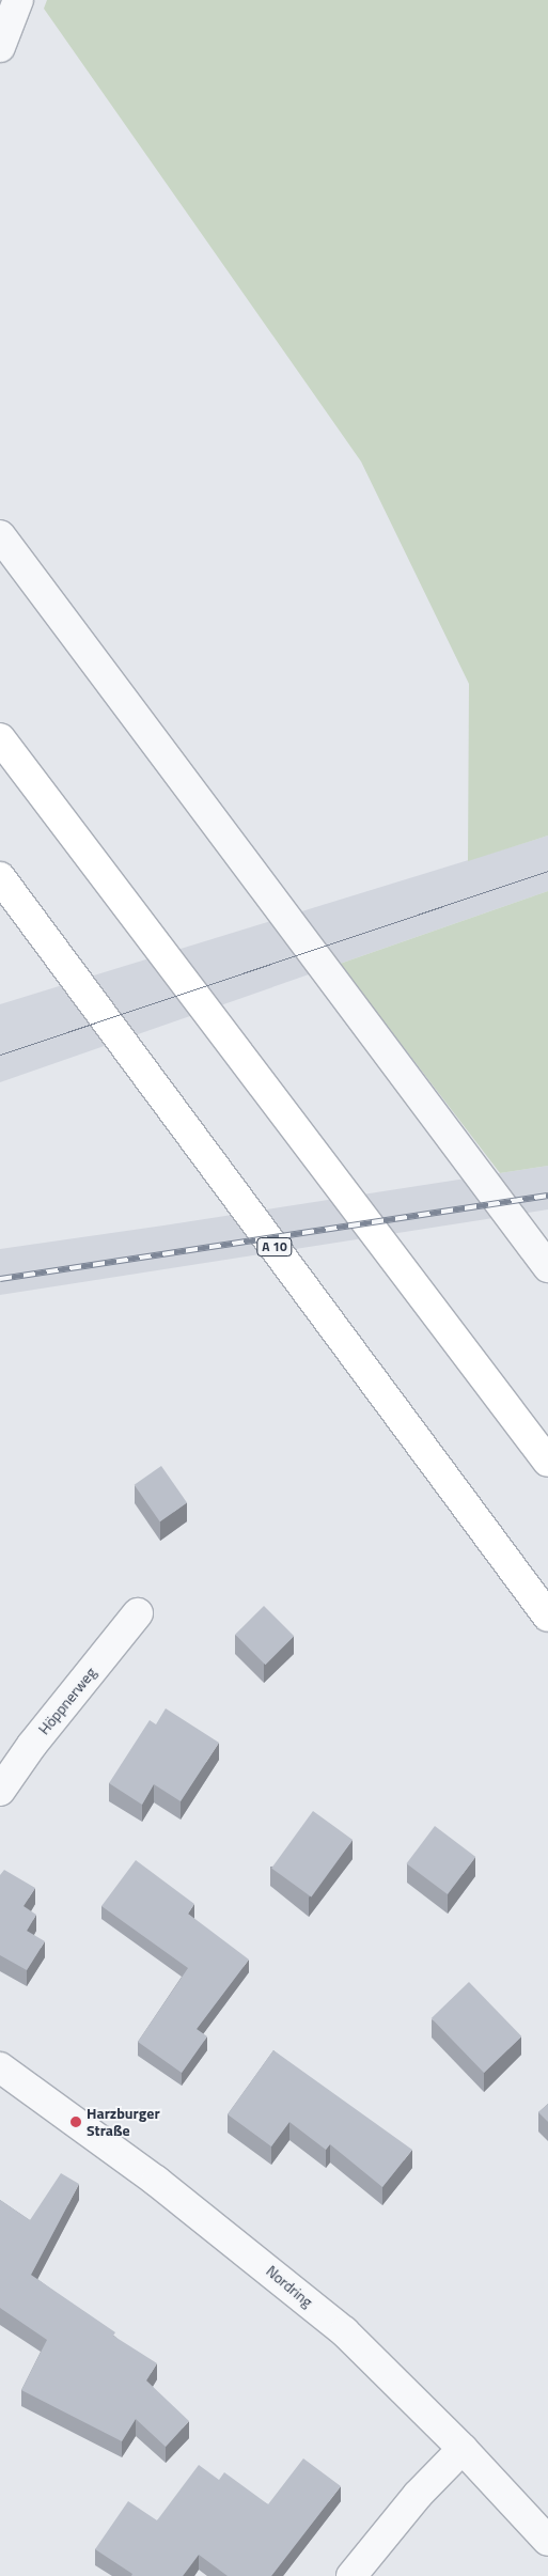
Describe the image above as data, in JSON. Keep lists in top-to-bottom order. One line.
{"streets":{"highway":["A 10"],"street":["Höppnerweg","Nordring"]},"places":["Harzburger Straße"]}
